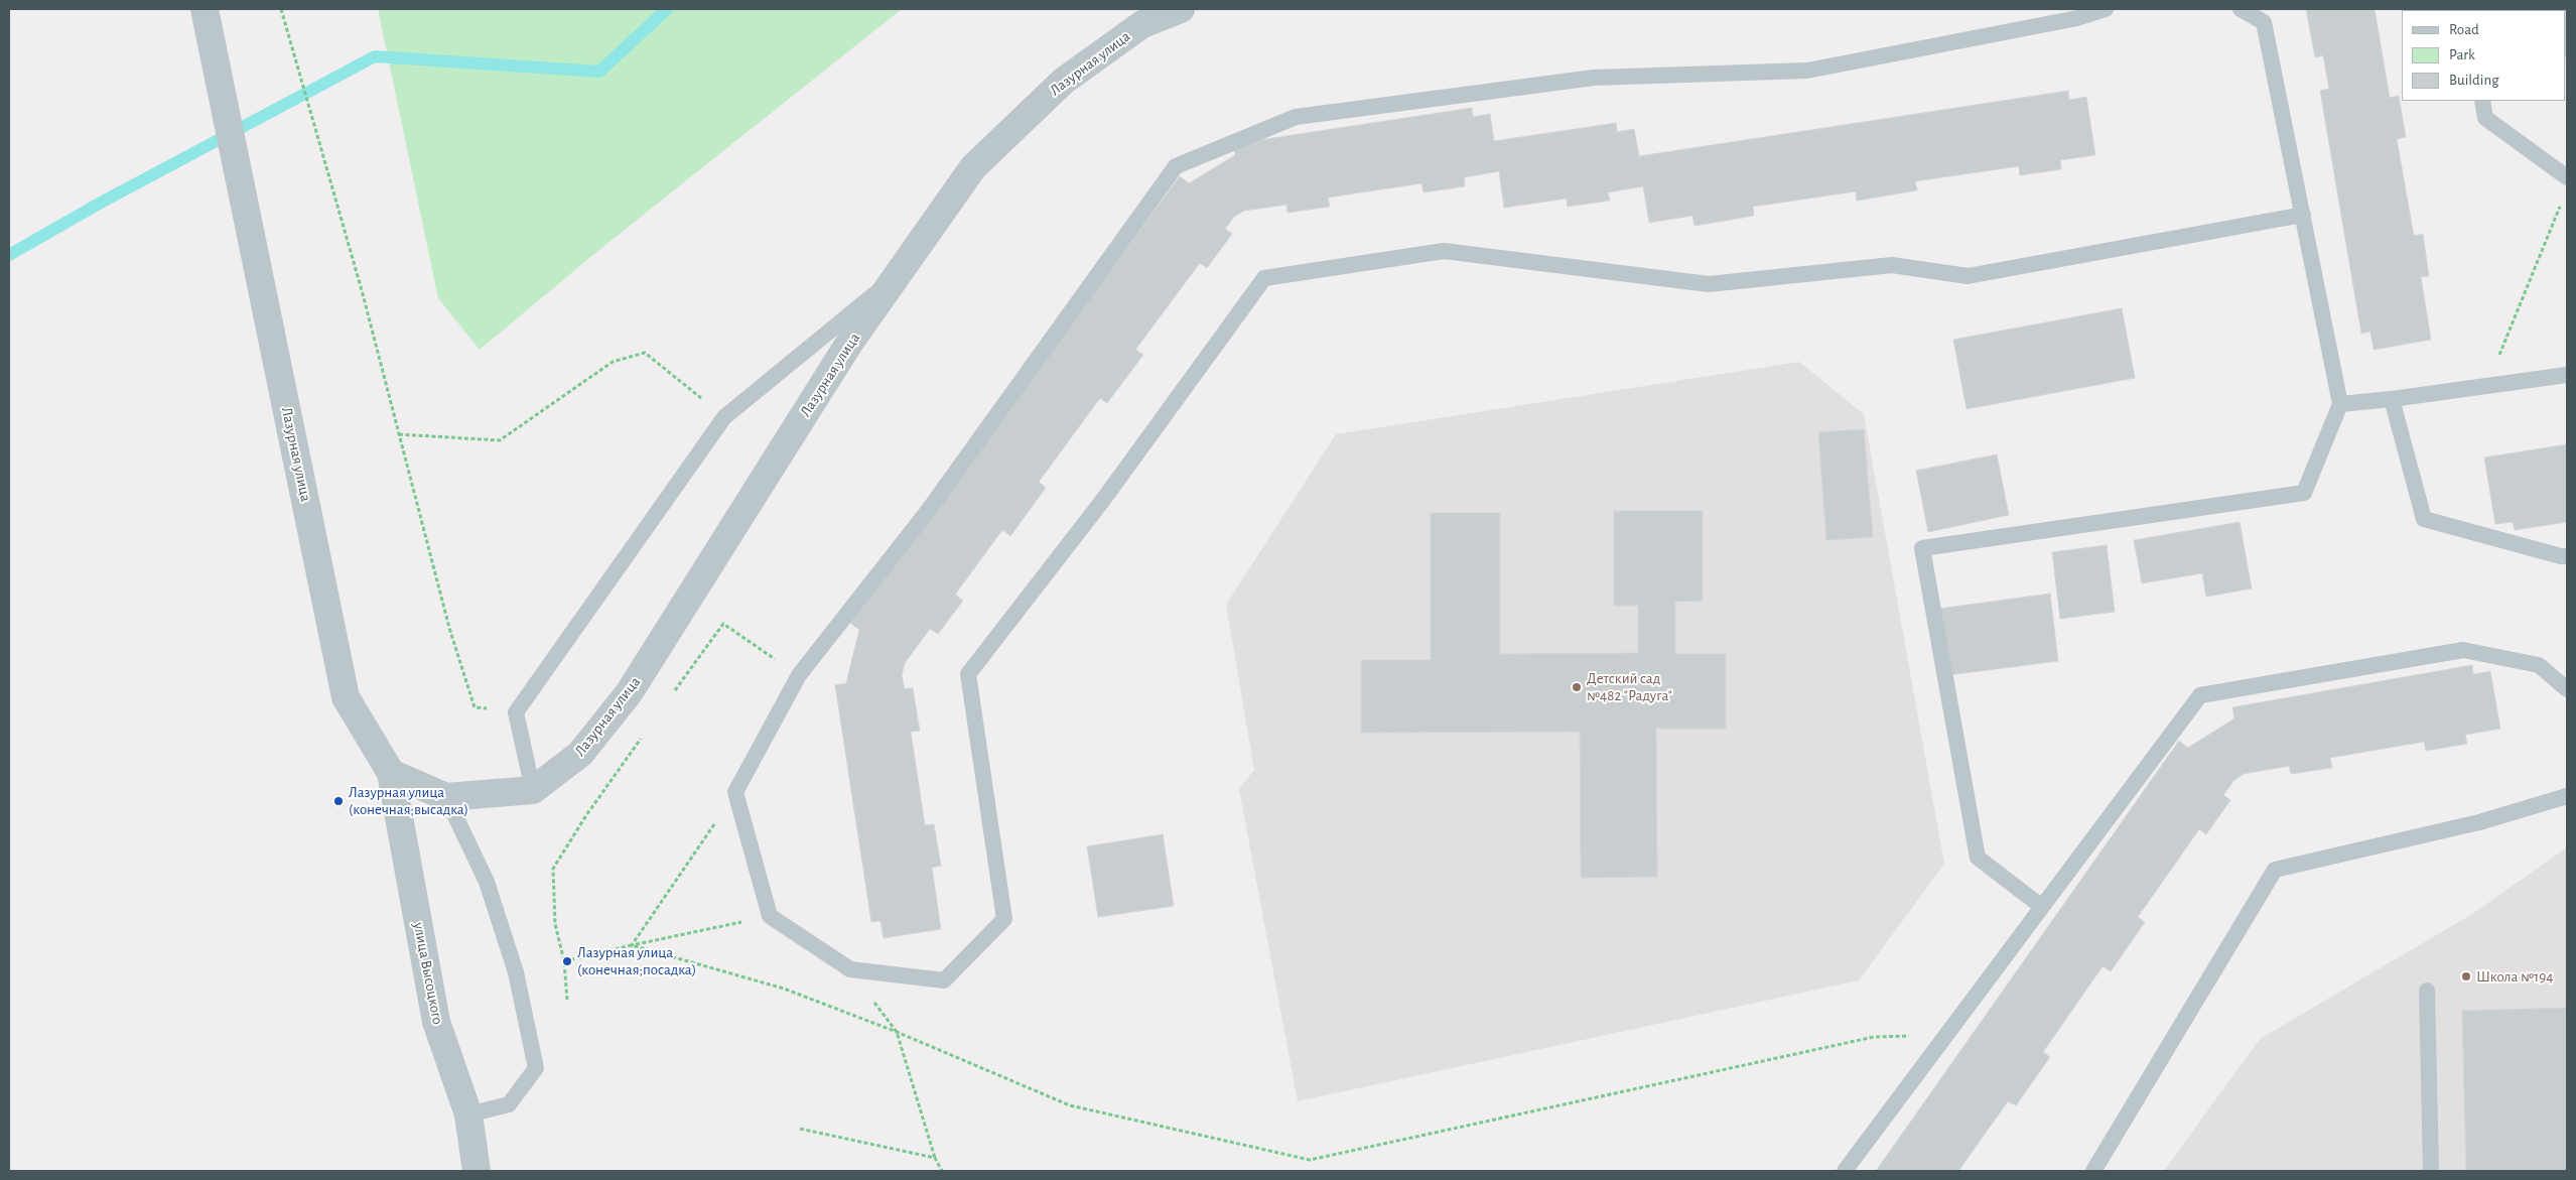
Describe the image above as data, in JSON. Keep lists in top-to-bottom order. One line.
{"streets":{"street":["Лазурная улица","улица Высоцкого"]},"crossings":[["Лазурная улица","улица Высоцкого"]],"places":["Детский сад №482 \"Радуга\"","Лазурная улица (конечная;высадка)","Лазурная улица (конечная;посадка)","Школа №194"],"legend":["Road","Park","Building"]}
